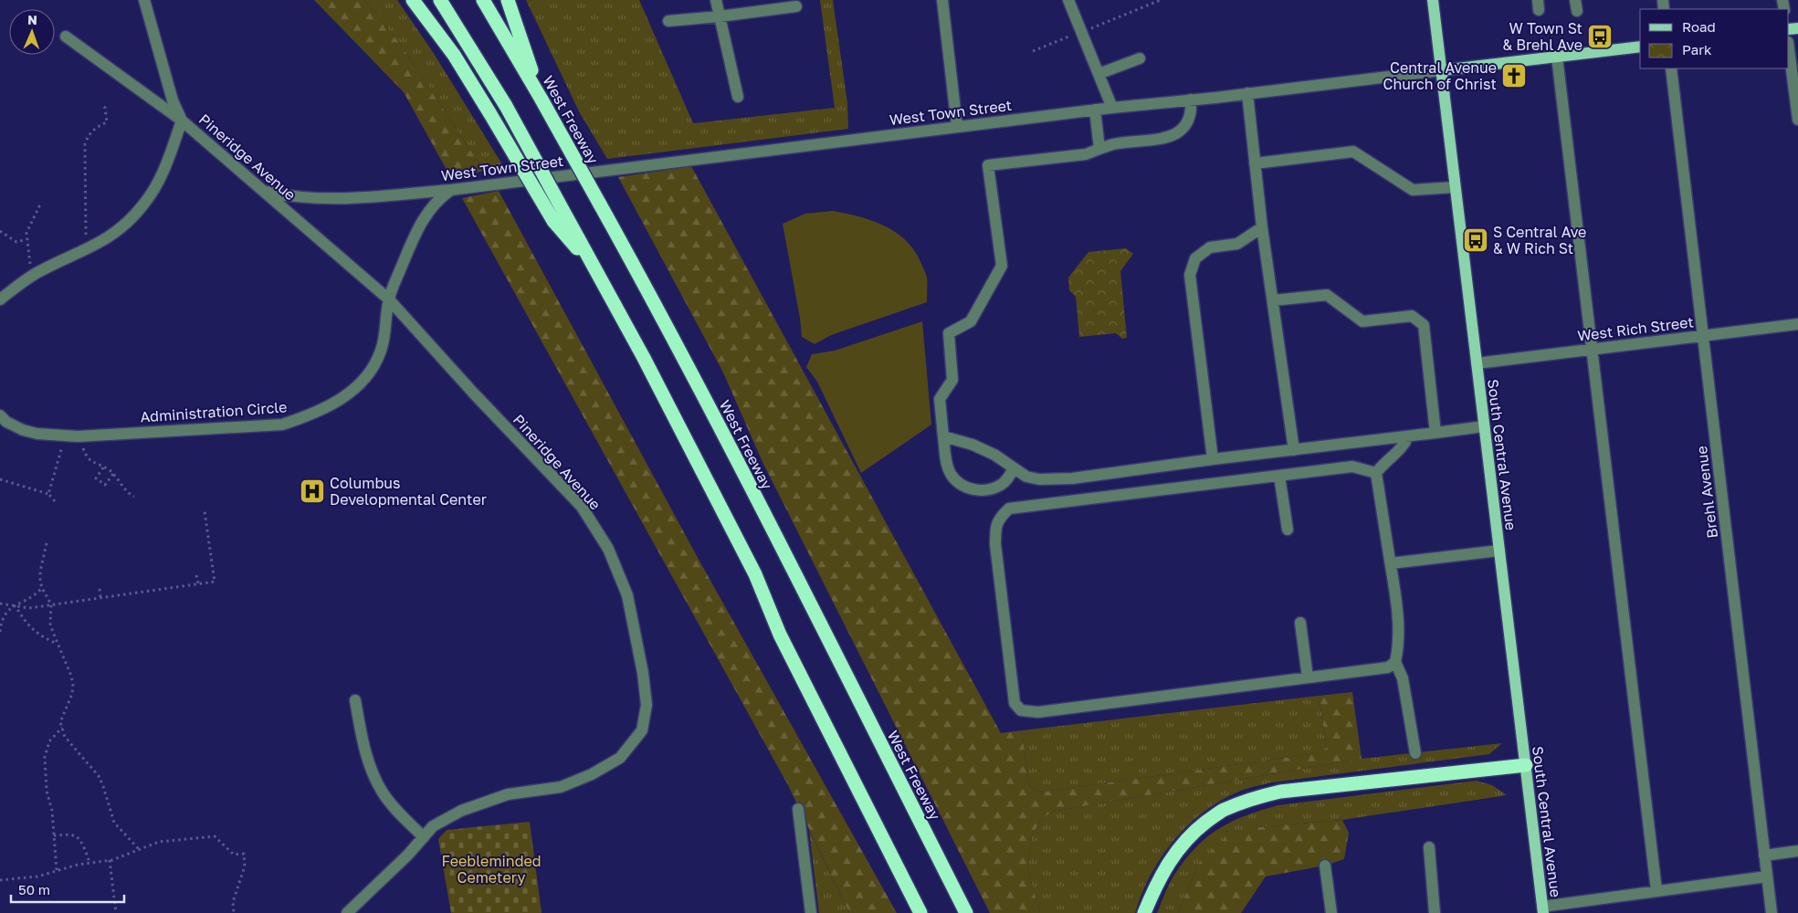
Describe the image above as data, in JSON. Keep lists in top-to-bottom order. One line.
{"streets":{"highway":["West Freeway"],"main road":["West Town Street","South Central Avenue"],"street":["Pineridge Avenue","West Rich Street","Administration Circle","Brehl Avenue"]},"crossings":[["West Town Street","Pineridge Avenue"],["West Town Street","South Central Avenue"],["Pineridge Avenue","Administration Circle"],["West Rich Street","South Central Avenue"],["West Rich Street","Brehl Avenue"]],"parks":["Feebleminded Cemetery"],"places":{"bus stop":["W Town St & Brehl Ave","S Central Ave & W Rich St"],"church":["Central Avenue Church of Christ"],"hospital":["Columbus Developmental Center"]},"legend":["Road","Park"],"scale_bar":"50 m","north":"top"}
